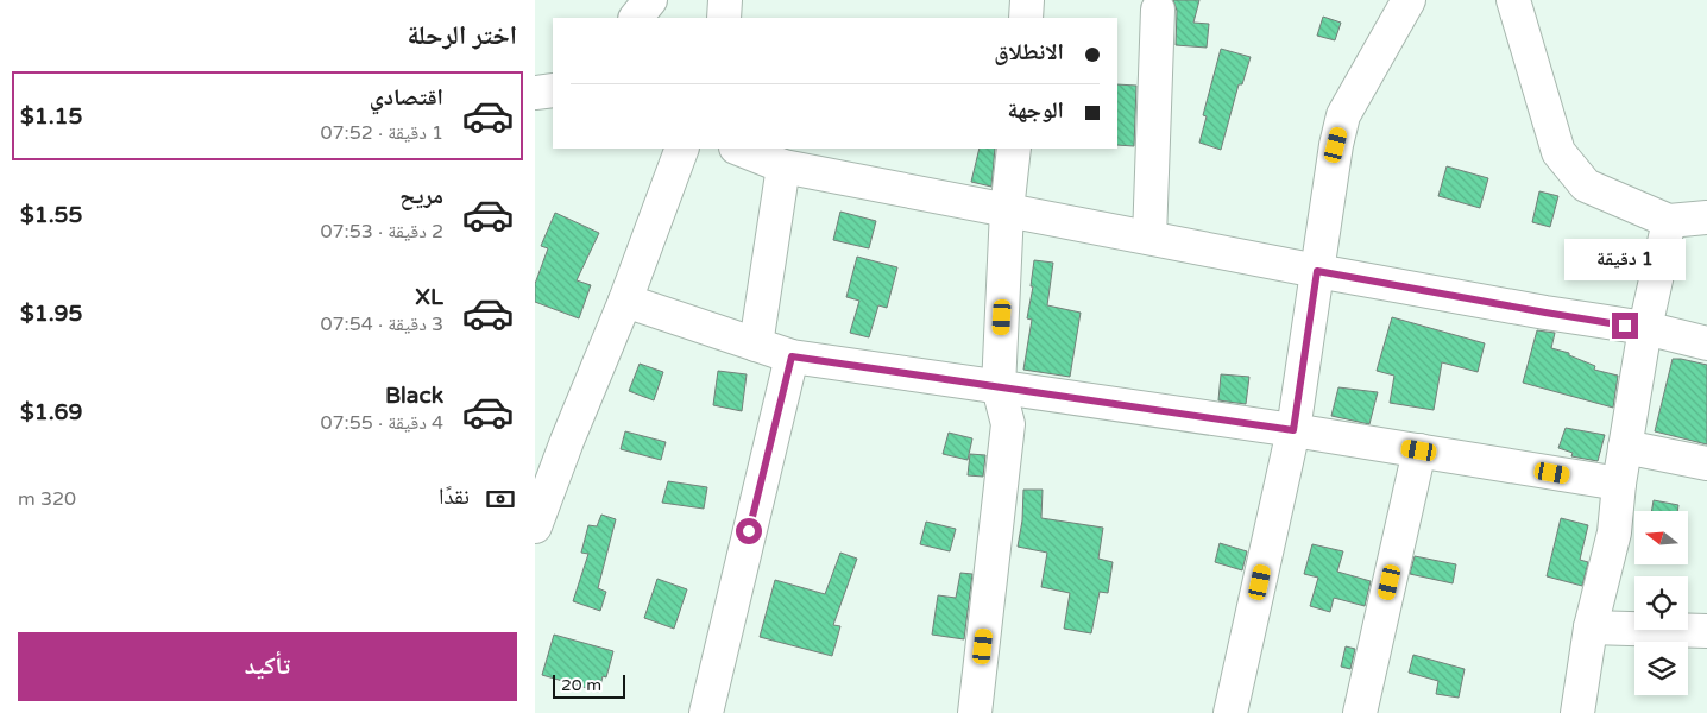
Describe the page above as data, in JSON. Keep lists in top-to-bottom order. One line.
{"scale_bar":"20 m","north":"left","page":{"heading":"اختر الرحلة","banner":["الانطلاق","الوجهة"],"list":[{"name":"اقتصادي","note":"1 دقيقة · 07:52","value":"$1.15"},{"name":"مريح","note":"2 دقيقة · 07:53","value":"$1.55"},{"name":"XL","note":"3 دقيقة · 07:54","value":"$1.95"},{"name":"Black","note":"4 دقيقة · 07:55","value":"$1.69"}],"bubble":"1 دقيقة","pay":["نقدًا","320 m"],"buttons":"تأكيد","scale":"20 m"}}
